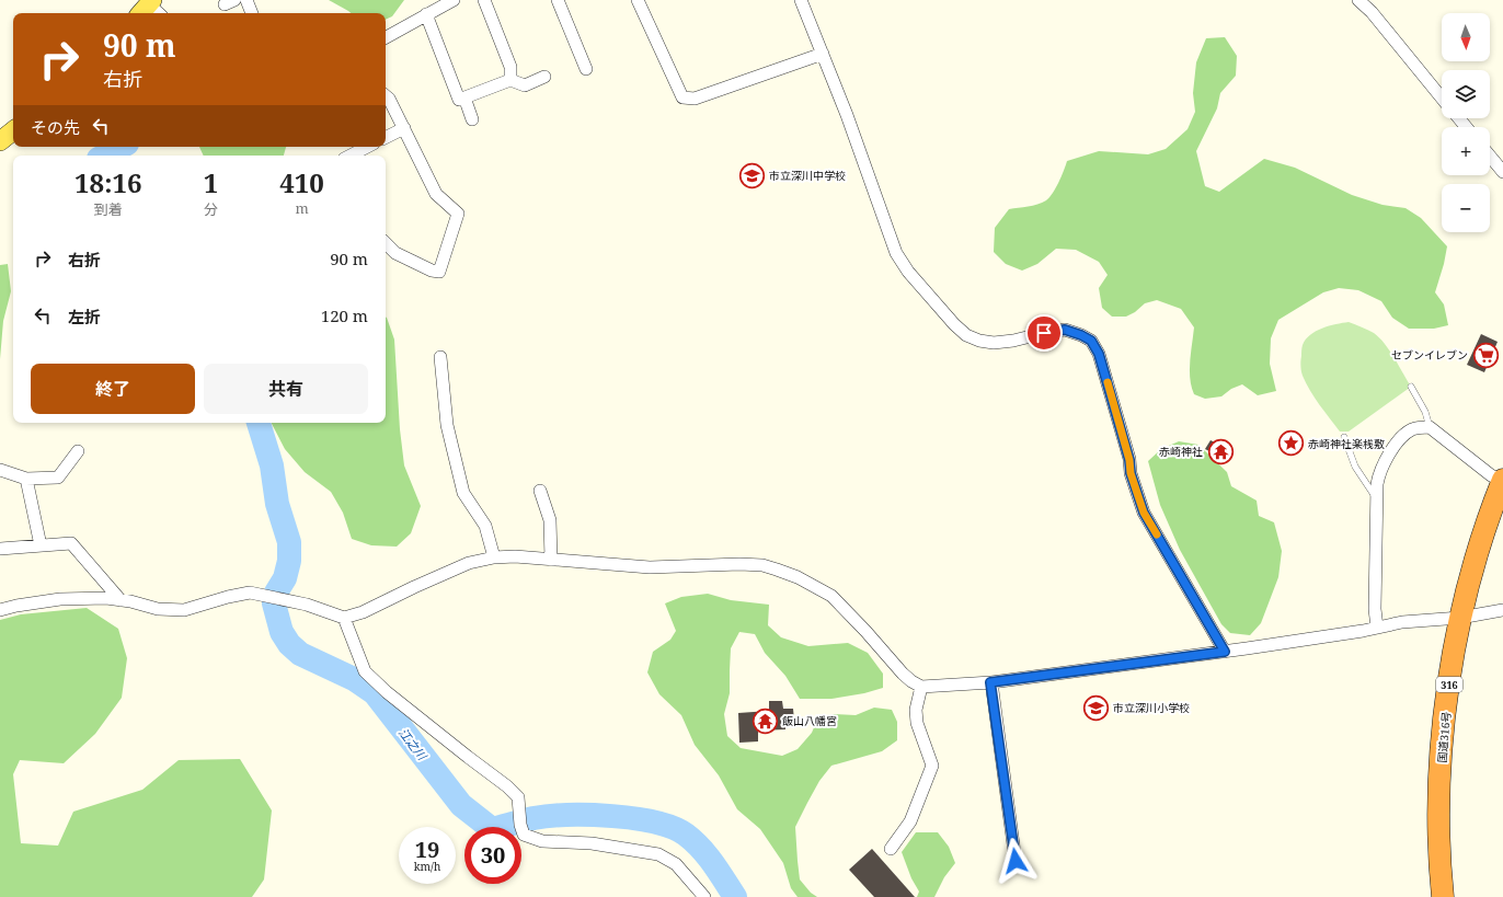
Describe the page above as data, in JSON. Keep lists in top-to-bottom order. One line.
{"streets":{"highway":["316","国道316号"]},"water":["江之川"],"places":{"school or university":["市立深川中学校","市立深川小学校"],"supermarket":["セブンイレブン"],"place":["赤崎神社楽桟敷"],"temple":["赤崎神社","飯山八幡宮"]},"north":"bottom","page":{"map_buttons":["+","−"],"turn":["90 m","右折"],"then":"その先","eta":["18:16","到着","1","分","410","m"],"list":[{"name":"右折","value":"90 m"},{"name":"左折","value":"120 m"}],"buttons":["終了","共有"],"speed":"19 km/h","limit":"30"}}
